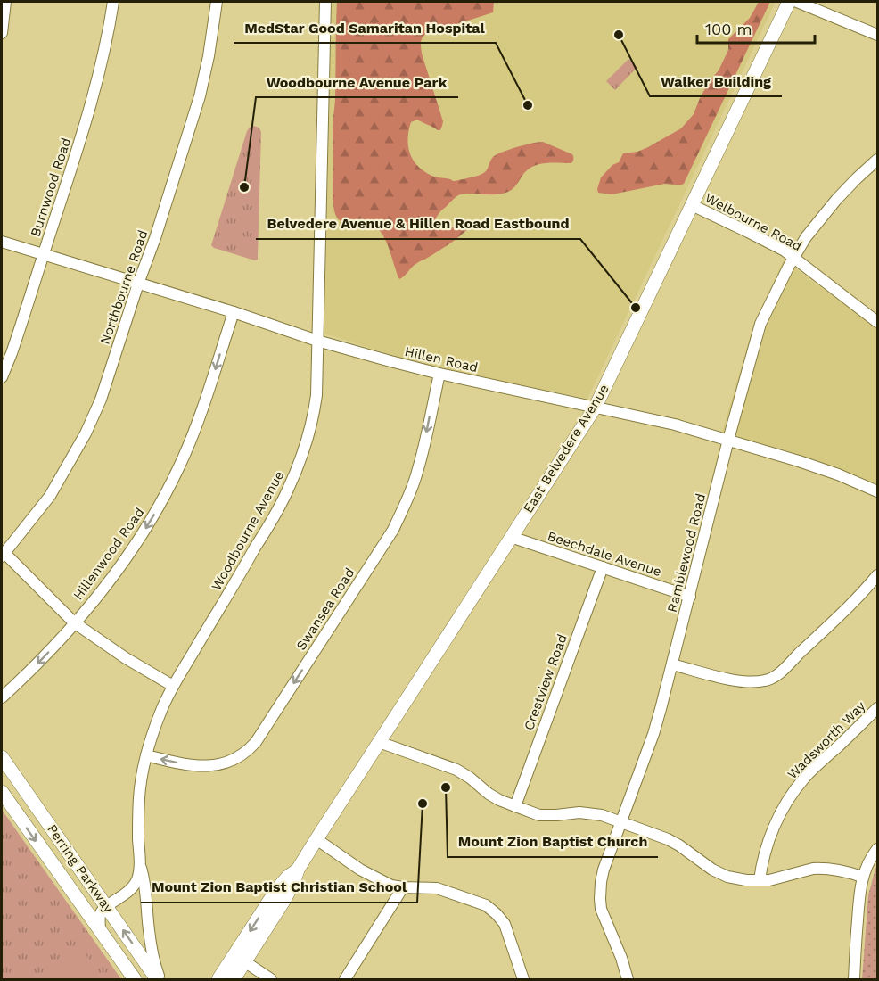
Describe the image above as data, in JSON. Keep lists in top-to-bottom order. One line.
{"streets":{"main road":["East Belvedere Avenue","Perring Parkway"],"street":["Burnwood Road","Welbourne Road","Northbourne Road","Hillen Road","Woodbourne Avenue","Ramblewood Road","Hillenwood Road","Beechdale Avenue","Swansea Road","Crestview Road","Wadsworth Way"]},"crossings":[["Burnwood Road","Hillen Road"],["Welbourne Road","East Belvedere Avenue"],["Welbourne Road","Ramblewood Road"],["Northbourne Road","Hillen Road"],["Hillen Road","East Belvedere Avenue"],["Hillen Road","Woodbourne Avenue"],["Hillen Road","Ramblewood Road"],["Hillen Road","Hillenwood Road"],["Hillen Road","Swansea Road"],["East Belvedere Avenue","Beechdale Avenue"],["Woodbourne Avenue","Swansea Road"],["Woodbourne Avenue","Perring Parkway"],["Ramblewood Road","Beechdale Avenue"],["Beechdale Avenue","Crestview Road"]],"one_way":["Hillenwood Road","Swansea Road"],"places":["Walker Building","MedStar Good Samaritan Hospital","Woodbourne Avenue Park","Belvedere Avenue & Hillen Road Eastbound","Mount Zion Baptist Church","Mount Zion Baptist Christian School"],"scale_bar":"100 m"}
